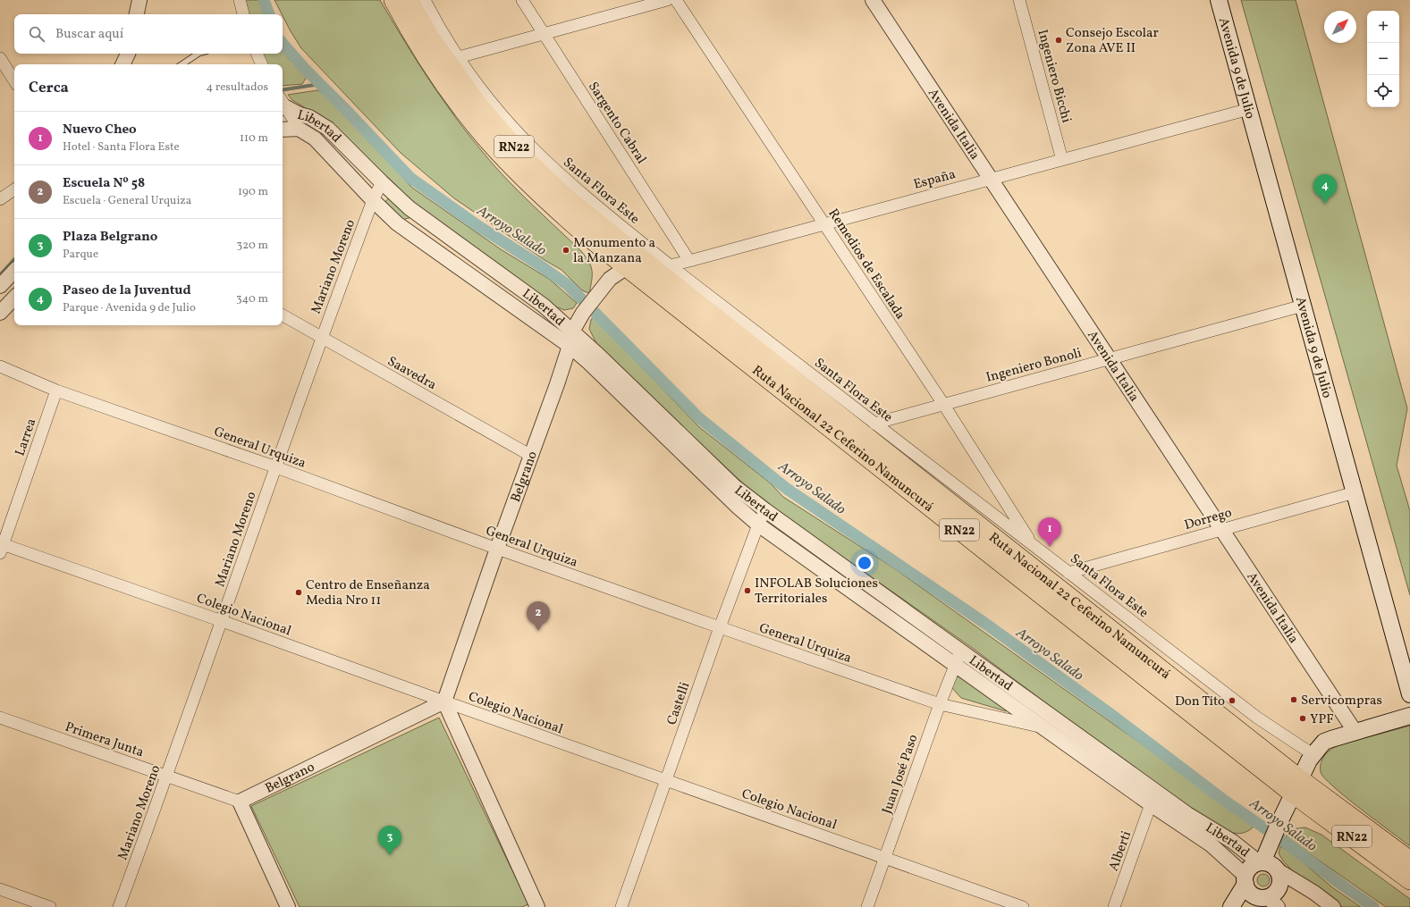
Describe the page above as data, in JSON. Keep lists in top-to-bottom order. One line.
{"streets":{"highway":["RN22","Ruta Nacional 22 Ceferino Namuncurá"],"main road":["Avenida 9 de Julio"],"street":["Ingeniero Bicchi","Sargento Cabral","Avenida Italia","Libertad","España","Santa Flora Este","Remedios de Escalada","Mariano Moreno","Ingeniero Bonoli","Saavedra","Larrea","General Urquiza","Belgrano","Dorrego","Colegio Nacional","Castelli","Primera Junta","Juan José Paso","Alberti"]},"crossings":[["Avenida 9 de Julio","España"],["Avenida 9 de Julio","Ingeniero Bonoli"],["Avenida 9 de Julio","Dorrego"],["Ingeniero Bicchi","España"],["Sargento Cabral","España"],["Avenida Italia","España"],["Avenida Italia","Ingeniero Bonoli"],["Avenida Italia","Dorrego"],["Libertad","Mariano Moreno"],["Libertad","General Urquiza"],["Libertad","Belgrano"],["Libertad","Castelli"],["Libertad","Juan José Paso"],["Libertad","Alberti"],["España","Santa Flora Este"],["España","Remedios de Escalada"],["España","Ruta Nacional 22 Ceferino Namuncurá"],["España","Belgrano"],["Santa Flora Este","Remedios de Escalada"],["Santa Flora Este","Ingeniero Bonoli"],["Santa Flora Este","Dorrego"],["Remedios de Escalada","Ingeniero Bonoli"],["Mariano Moreno","Saavedra"],["Mariano Moreno","General Urquiza"],["Mariano Moreno","Colegio Nacional"],["Mariano Moreno","Primera Junta"],["Saavedra","Belgrano"],["Larrea","General Urquiza"],["Larrea","Colegio Nacional"],["Ruta Nacional 22 Ceferino Namuncurá","Belgrano"],["General Urquiza","Belgrano"],["General Urquiza","Castelli"],["General Urquiza","Juan José Paso"],["Belgrano","Colegio Nacional"],["Belgrano","Primera Junta"],["Colegio Nacional","Castelli"],["Colegio Nacional","Juan José Paso"]],"water":["Arroyo Salado"],"places":["Consejo Escolar Zona AVE II","Monumento a la Manzana","INFOLAB Soluciones Territoriales","Centro de Enseñanza Media Nro 11","Servicompras","Don Tito","YPF"],"north":"top right","page":{"map_buttons":["+","−"],"search":"Buscar aquí","heading":["Cerca","4 resultados"],"list":[{"mark":"1","name":"Nuevo Cheo","note":"Hotel · Santa Flora Este","value":"110 m"},{"mark":"2","name":"Escuela Nº 58","note":"Escuela · General Urquiza","value":"190 m"},{"mark":"3","name":"Plaza Belgrano","note":"Parque","value":"320 m"},{"mark":"4","name":"Paseo de la Juventud","note":"Parque · Avenida 9 de Julio","value":"340 m"}],"pins":["4","1","2","3"]}}
